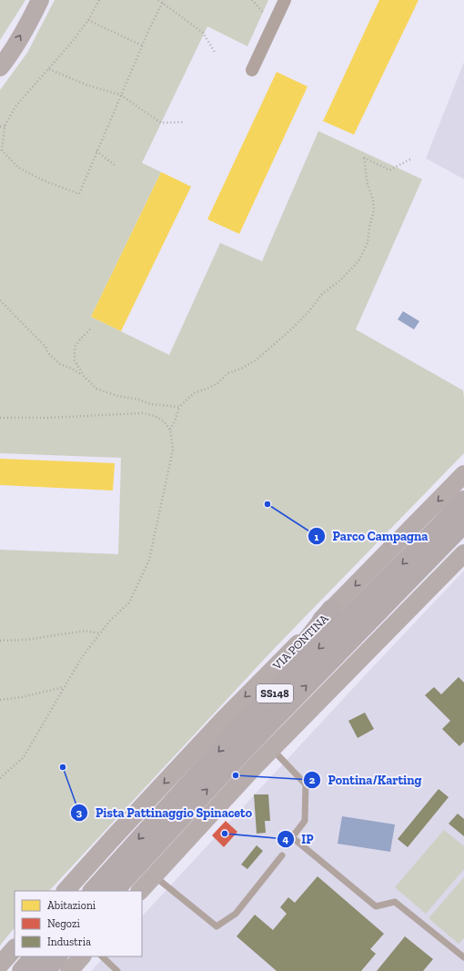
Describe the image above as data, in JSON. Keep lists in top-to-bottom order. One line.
{"streets":{"highway":["VIA PONTINA","SS148"]},"places":["Parco Campagna","Pista Pattinaggio Spinaceto","Pontina/Karting","IP"],"legend":["Abitazioni","Negozi","Industria"]}
